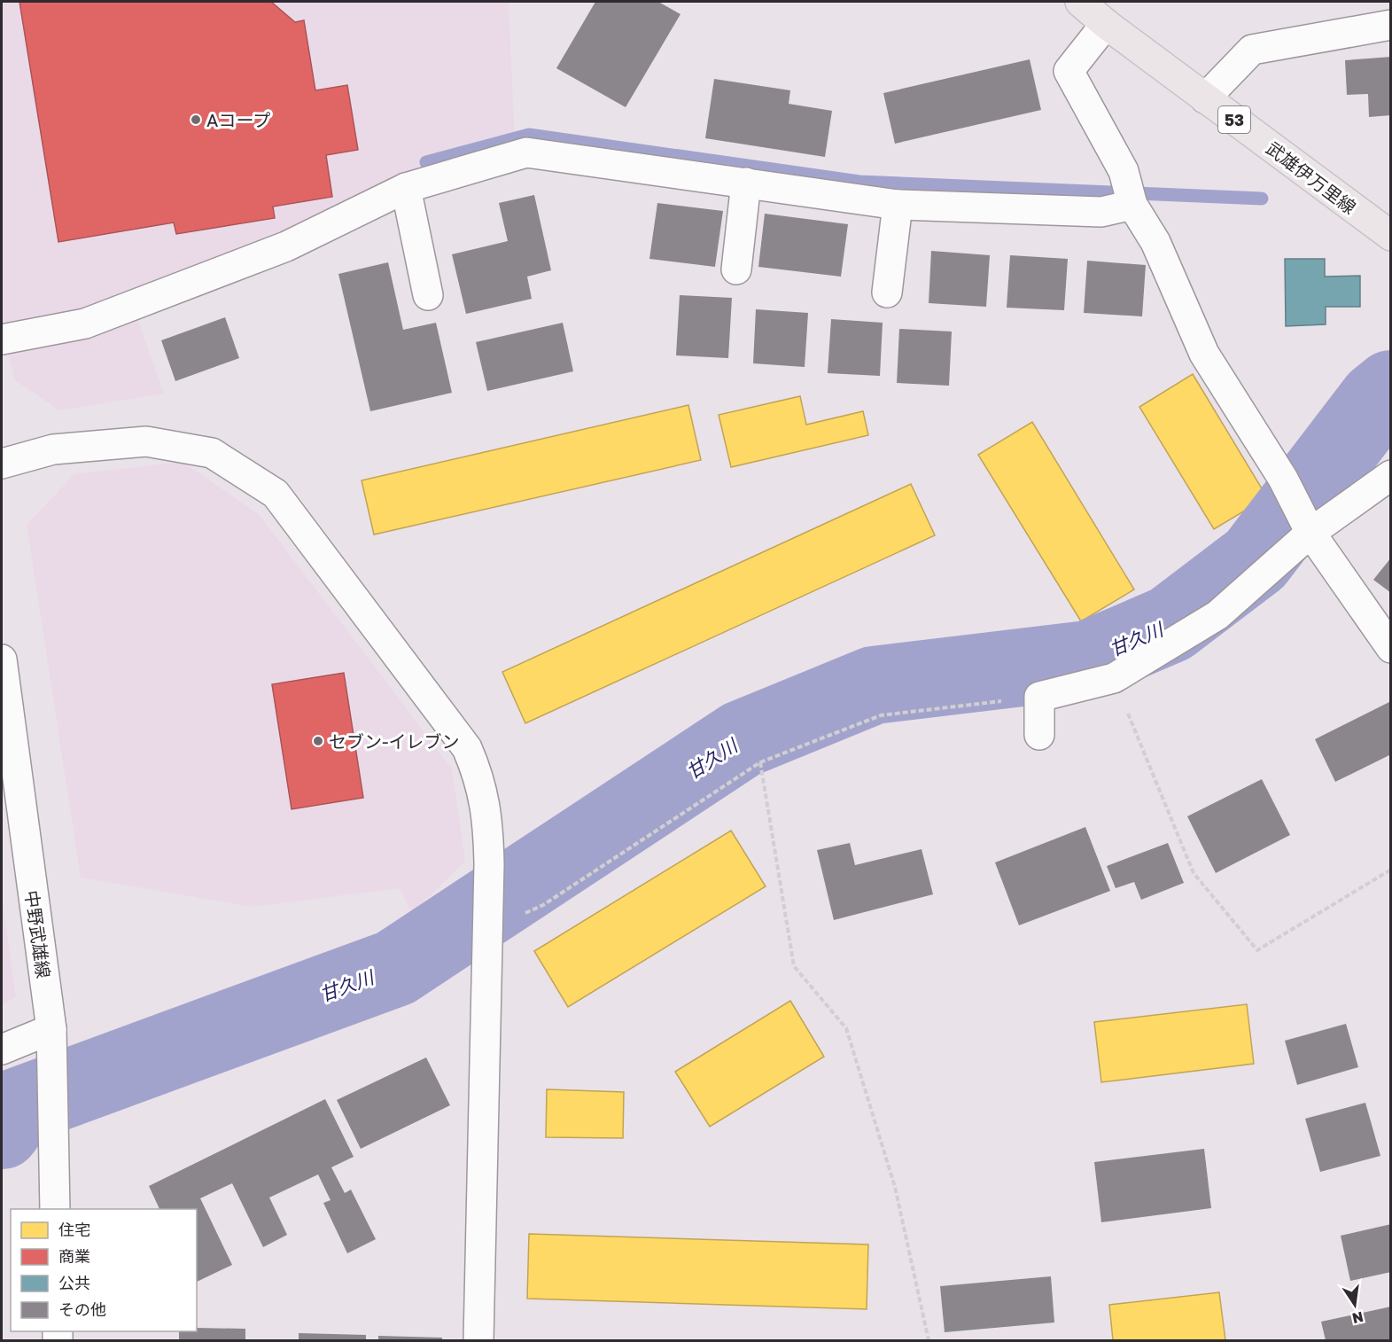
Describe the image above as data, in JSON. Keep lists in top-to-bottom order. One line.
{"streets":{"main road":["53","武雄伊万里線"],"street":["中野武雄線"]},"water":["甘久川"],"places":["Aコープ","セブン-イレブン"],"legend":["住宅","商業","公共","その他"],"north":"bottom"}
